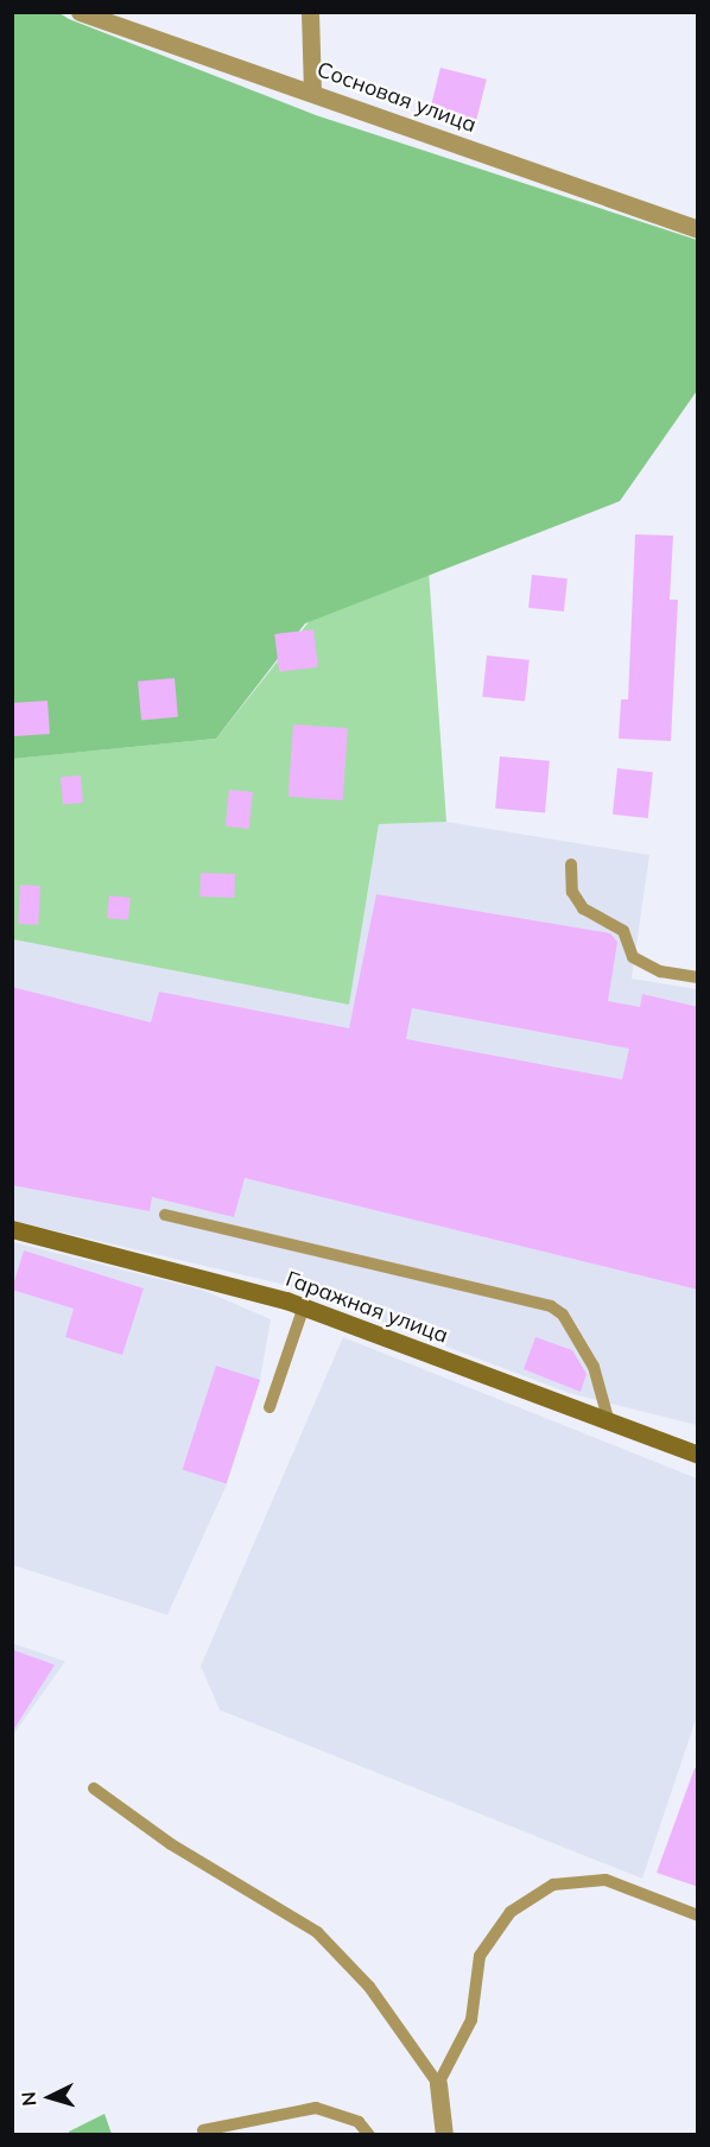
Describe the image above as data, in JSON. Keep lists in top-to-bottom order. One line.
{"streets":{"street":["Сосновая улица","Гаражная улица"]},"north":"left"}
